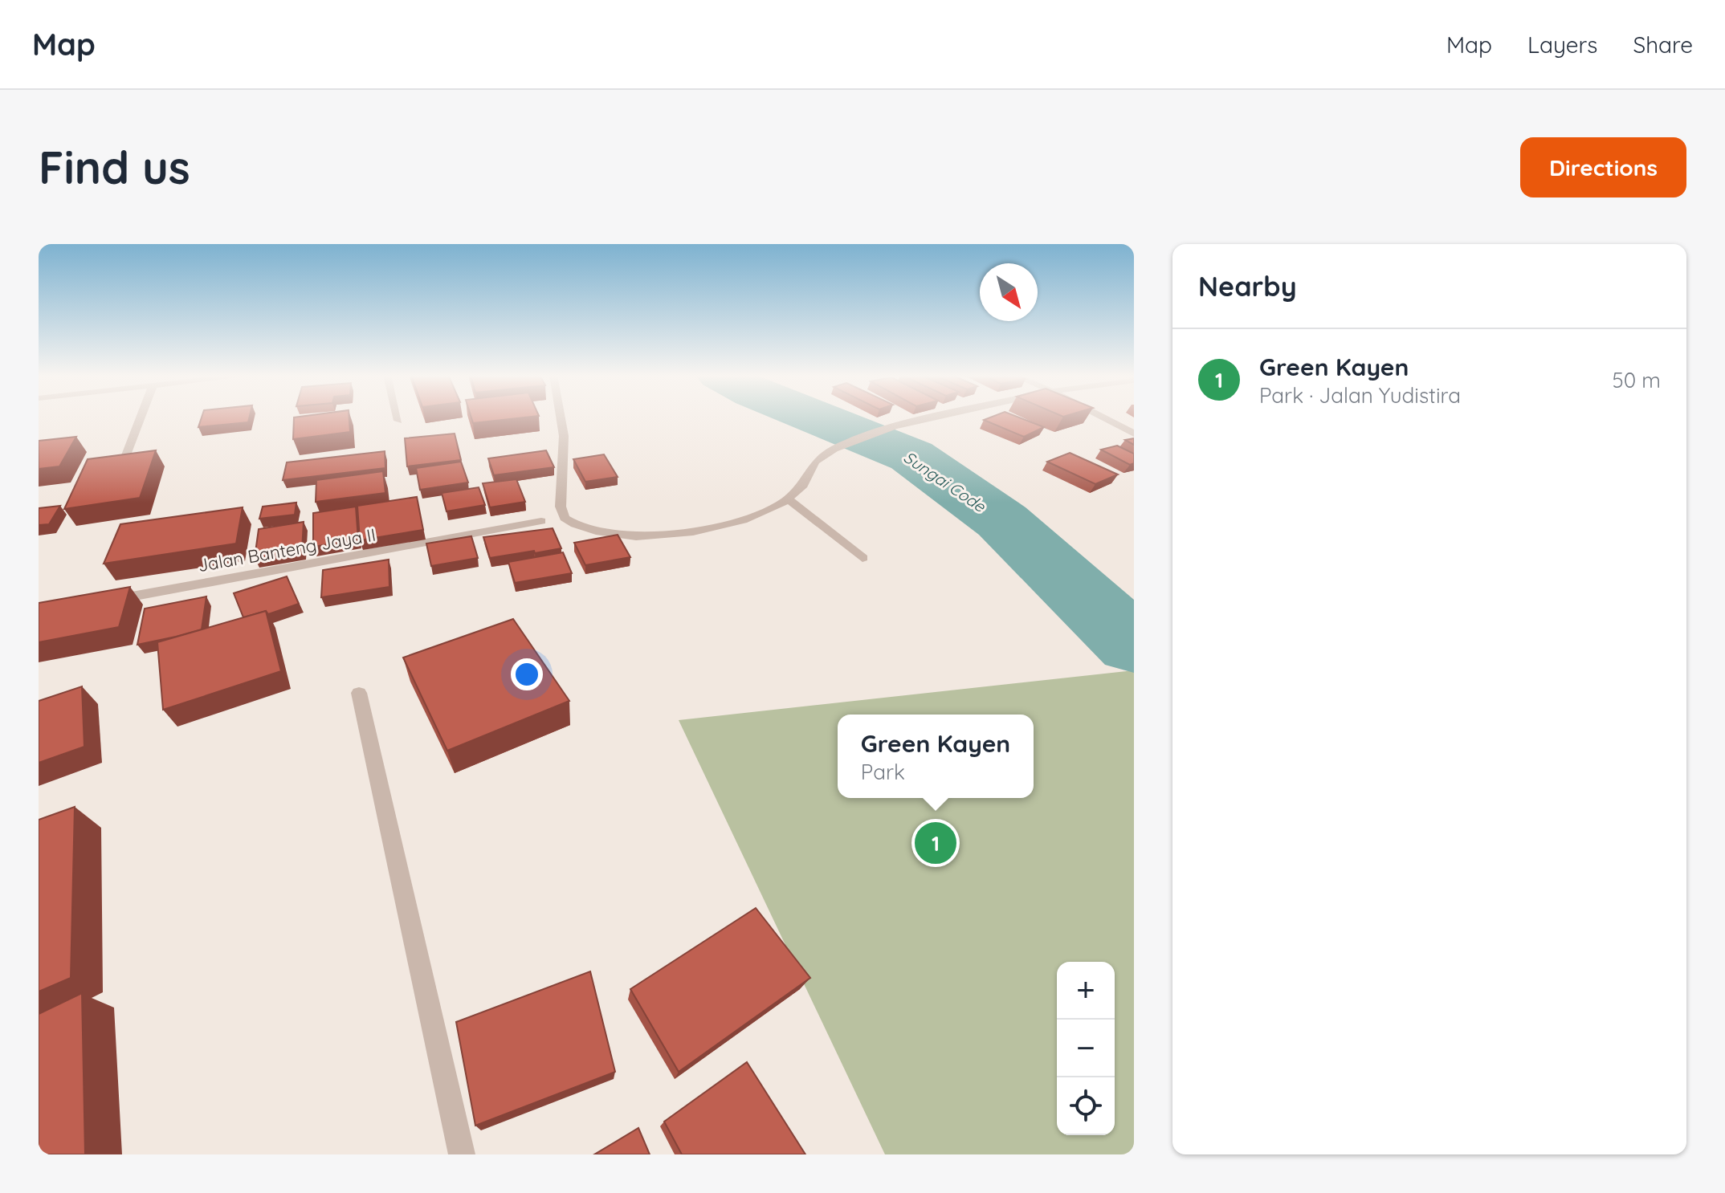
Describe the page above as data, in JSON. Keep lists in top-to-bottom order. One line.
{"streets":{"street":["Jalan Banteng Jaya II"]},"water":["Sungai Code"],"north":"bottom right","page":{"header":"Map","nav":["Map","Layers","Share"],"buttons":"Directions","title":"Find us","heading":"Nearby","list":[{"mark":"1","name":"Green Kayen","note":"Park · Jalan Yudistira","value":"50 m"}],"popup":["Green Kayen","Park"],"pins":"1","map_buttons":["+","−"]}}
